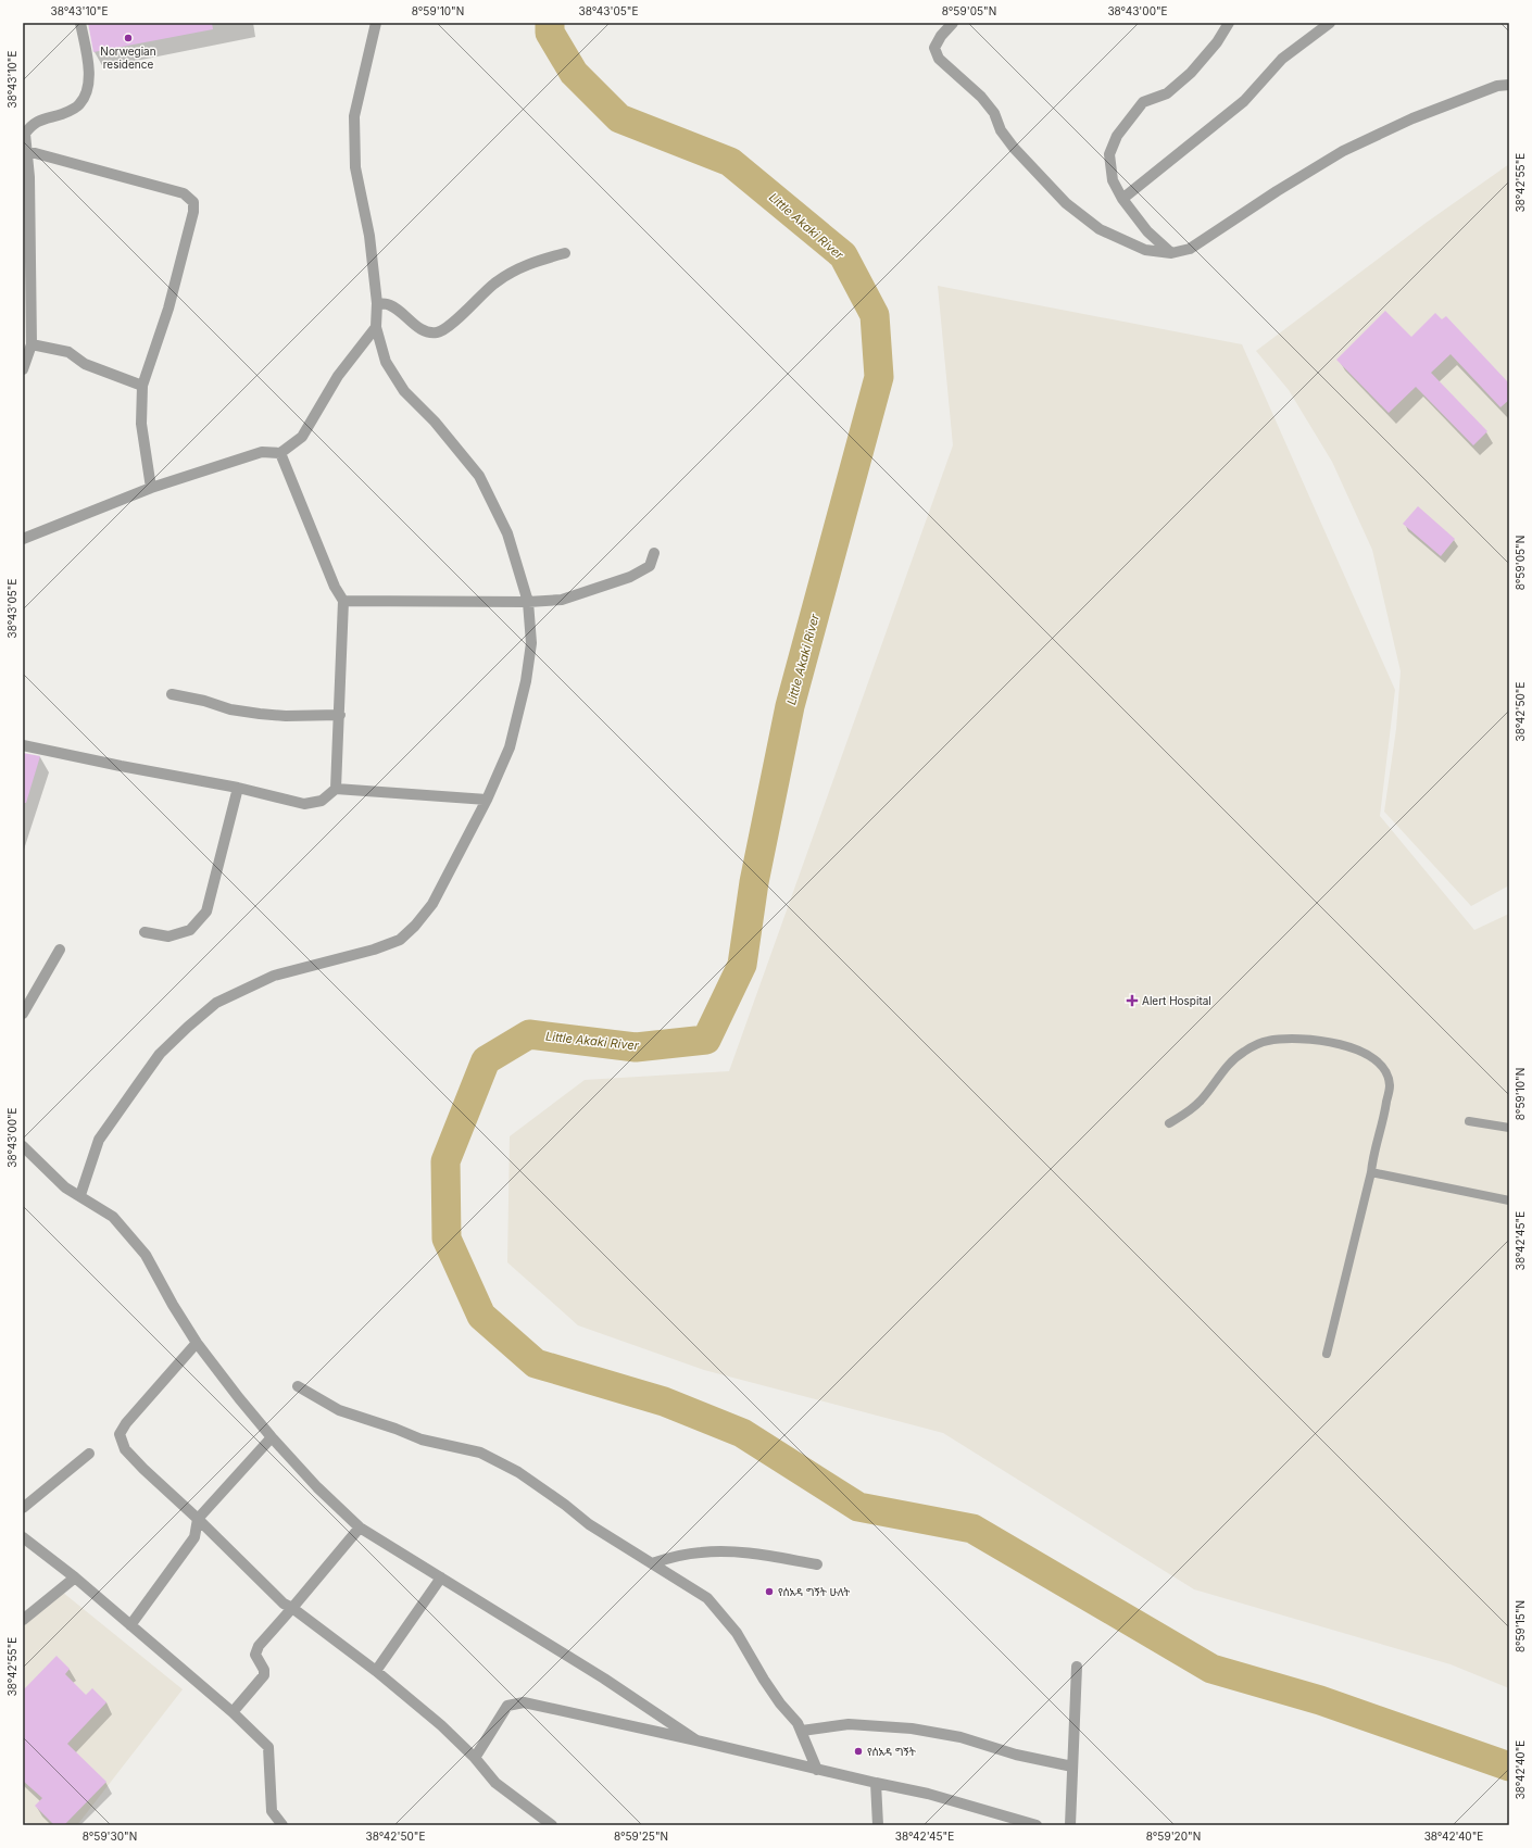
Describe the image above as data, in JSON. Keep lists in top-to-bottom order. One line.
{"water":["Little Akaki River"],"places":{"other":["Norwegian residence","የሰአዳ ግኝት ሁለት","የሰአዳ ግኝት"],"health":["Alert Hospital"]},"coordinates":["38°43'10\"E","8°59'10\"N","38°43'05\"E","8°59'05\"N","38°43'00\"E","38°42'55\"E","38°42'50\"E","38°42'45\"E","8°59'15\"N","38°42'40\"E","8°59'30\"N","8°59'25\"N","8°59'20\"N"]}
